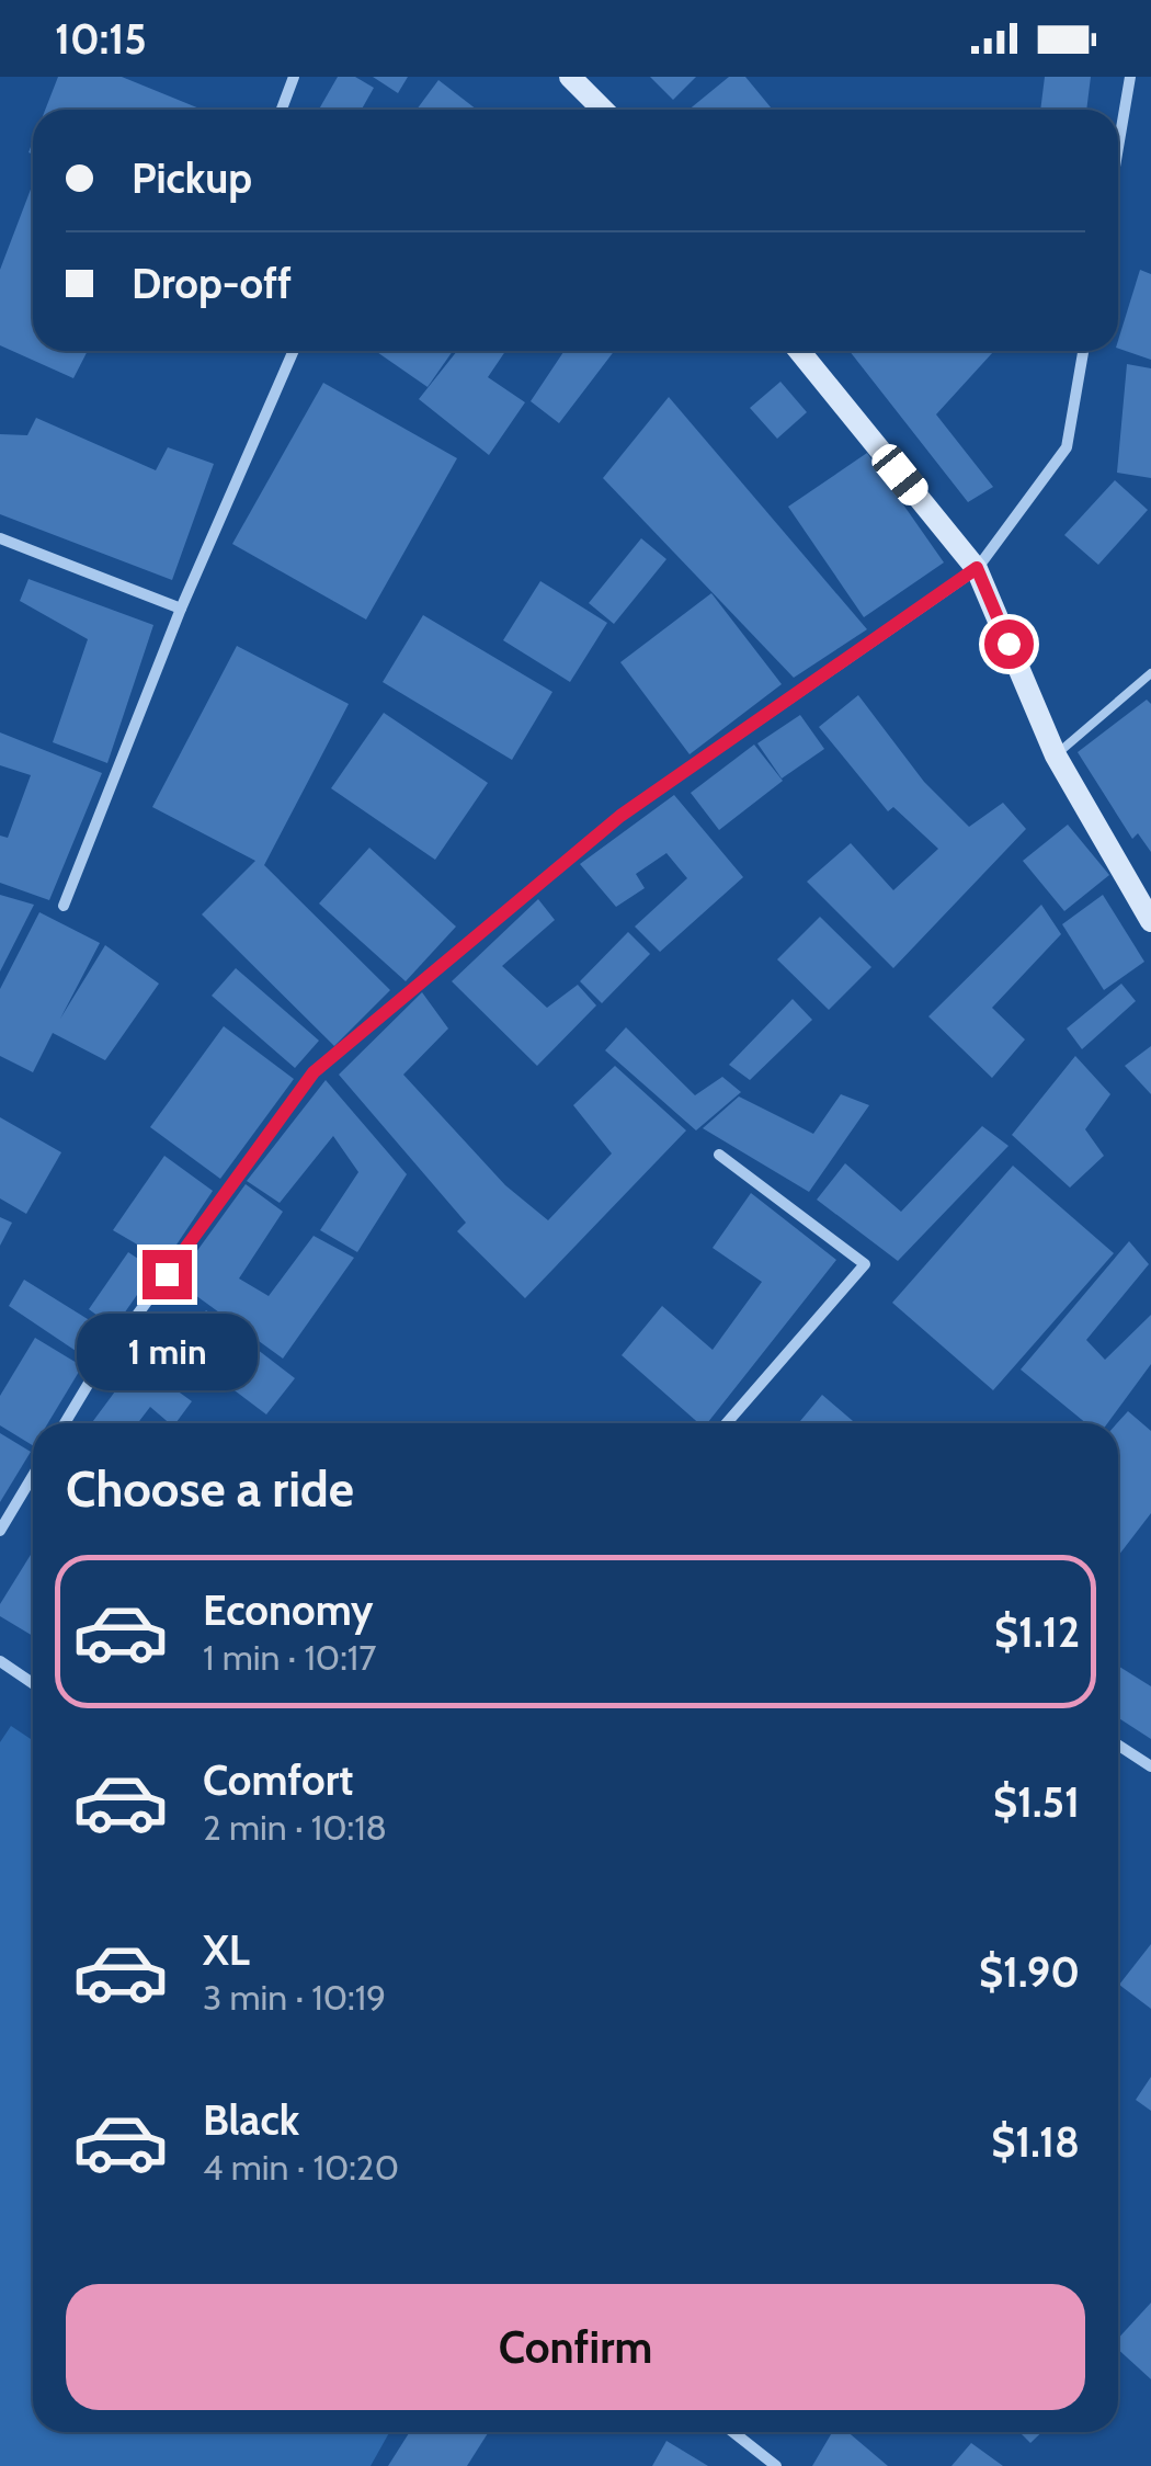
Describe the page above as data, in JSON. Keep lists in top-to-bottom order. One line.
{"page":{"status":"10:15","banner":["Pickup","Drop-off"],"bubble":"1 min","heading":"Choose a ride","list":[{"name":"Economy","note":"1 min · 10:17","value":"$1.12"},{"name":"Comfort","note":"2 min · 10:18","value":"$1.51"},{"name":"XL","note":"3 min · 10:19","value":"$1.90"},{"name":"Black","note":"4 min · 10:20","value":"$1.18"}],"buttons":"Confirm"}}
